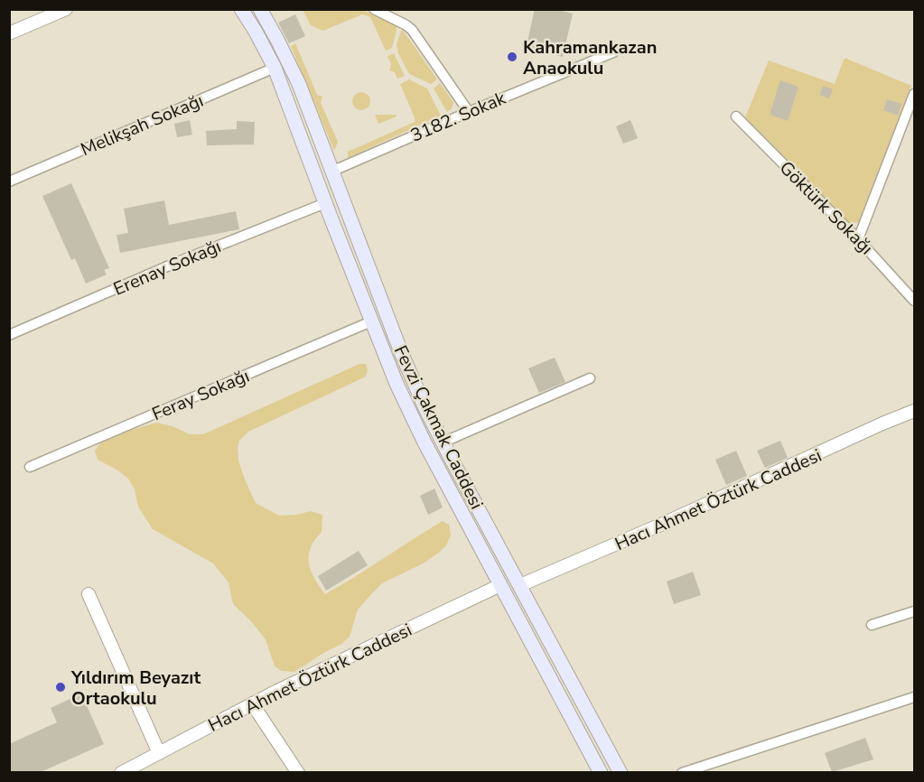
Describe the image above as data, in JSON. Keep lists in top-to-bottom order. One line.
{"streets":{"main road":["Fevzi Çakmak Caddesi"],"street":["3182. Sokak","Melikşah Sokağı","Göktürk Sokağı","Erenay Sokağı","Feray Sokağı","Hacı Ahmet Öztürk Caddesi"]},"crossings":[["3182. Sokak","Fevzi Çakmak Caddesi"],["Melikşah Sokağı","Fevzi Çakmak Caddesi"],["Erenay Sokağı","Fevzi Çakmak Caddesi"],["Feray Sokağı","Fevzi Çakmak Caddesi"],["Fevzi Çakmak Caddesi","Hacı Ahmet Öztürk Caddesi"]],"places":["Kahramankazan Anaokulu","Yıldırım Beyazıt Ortaokulu"]}
